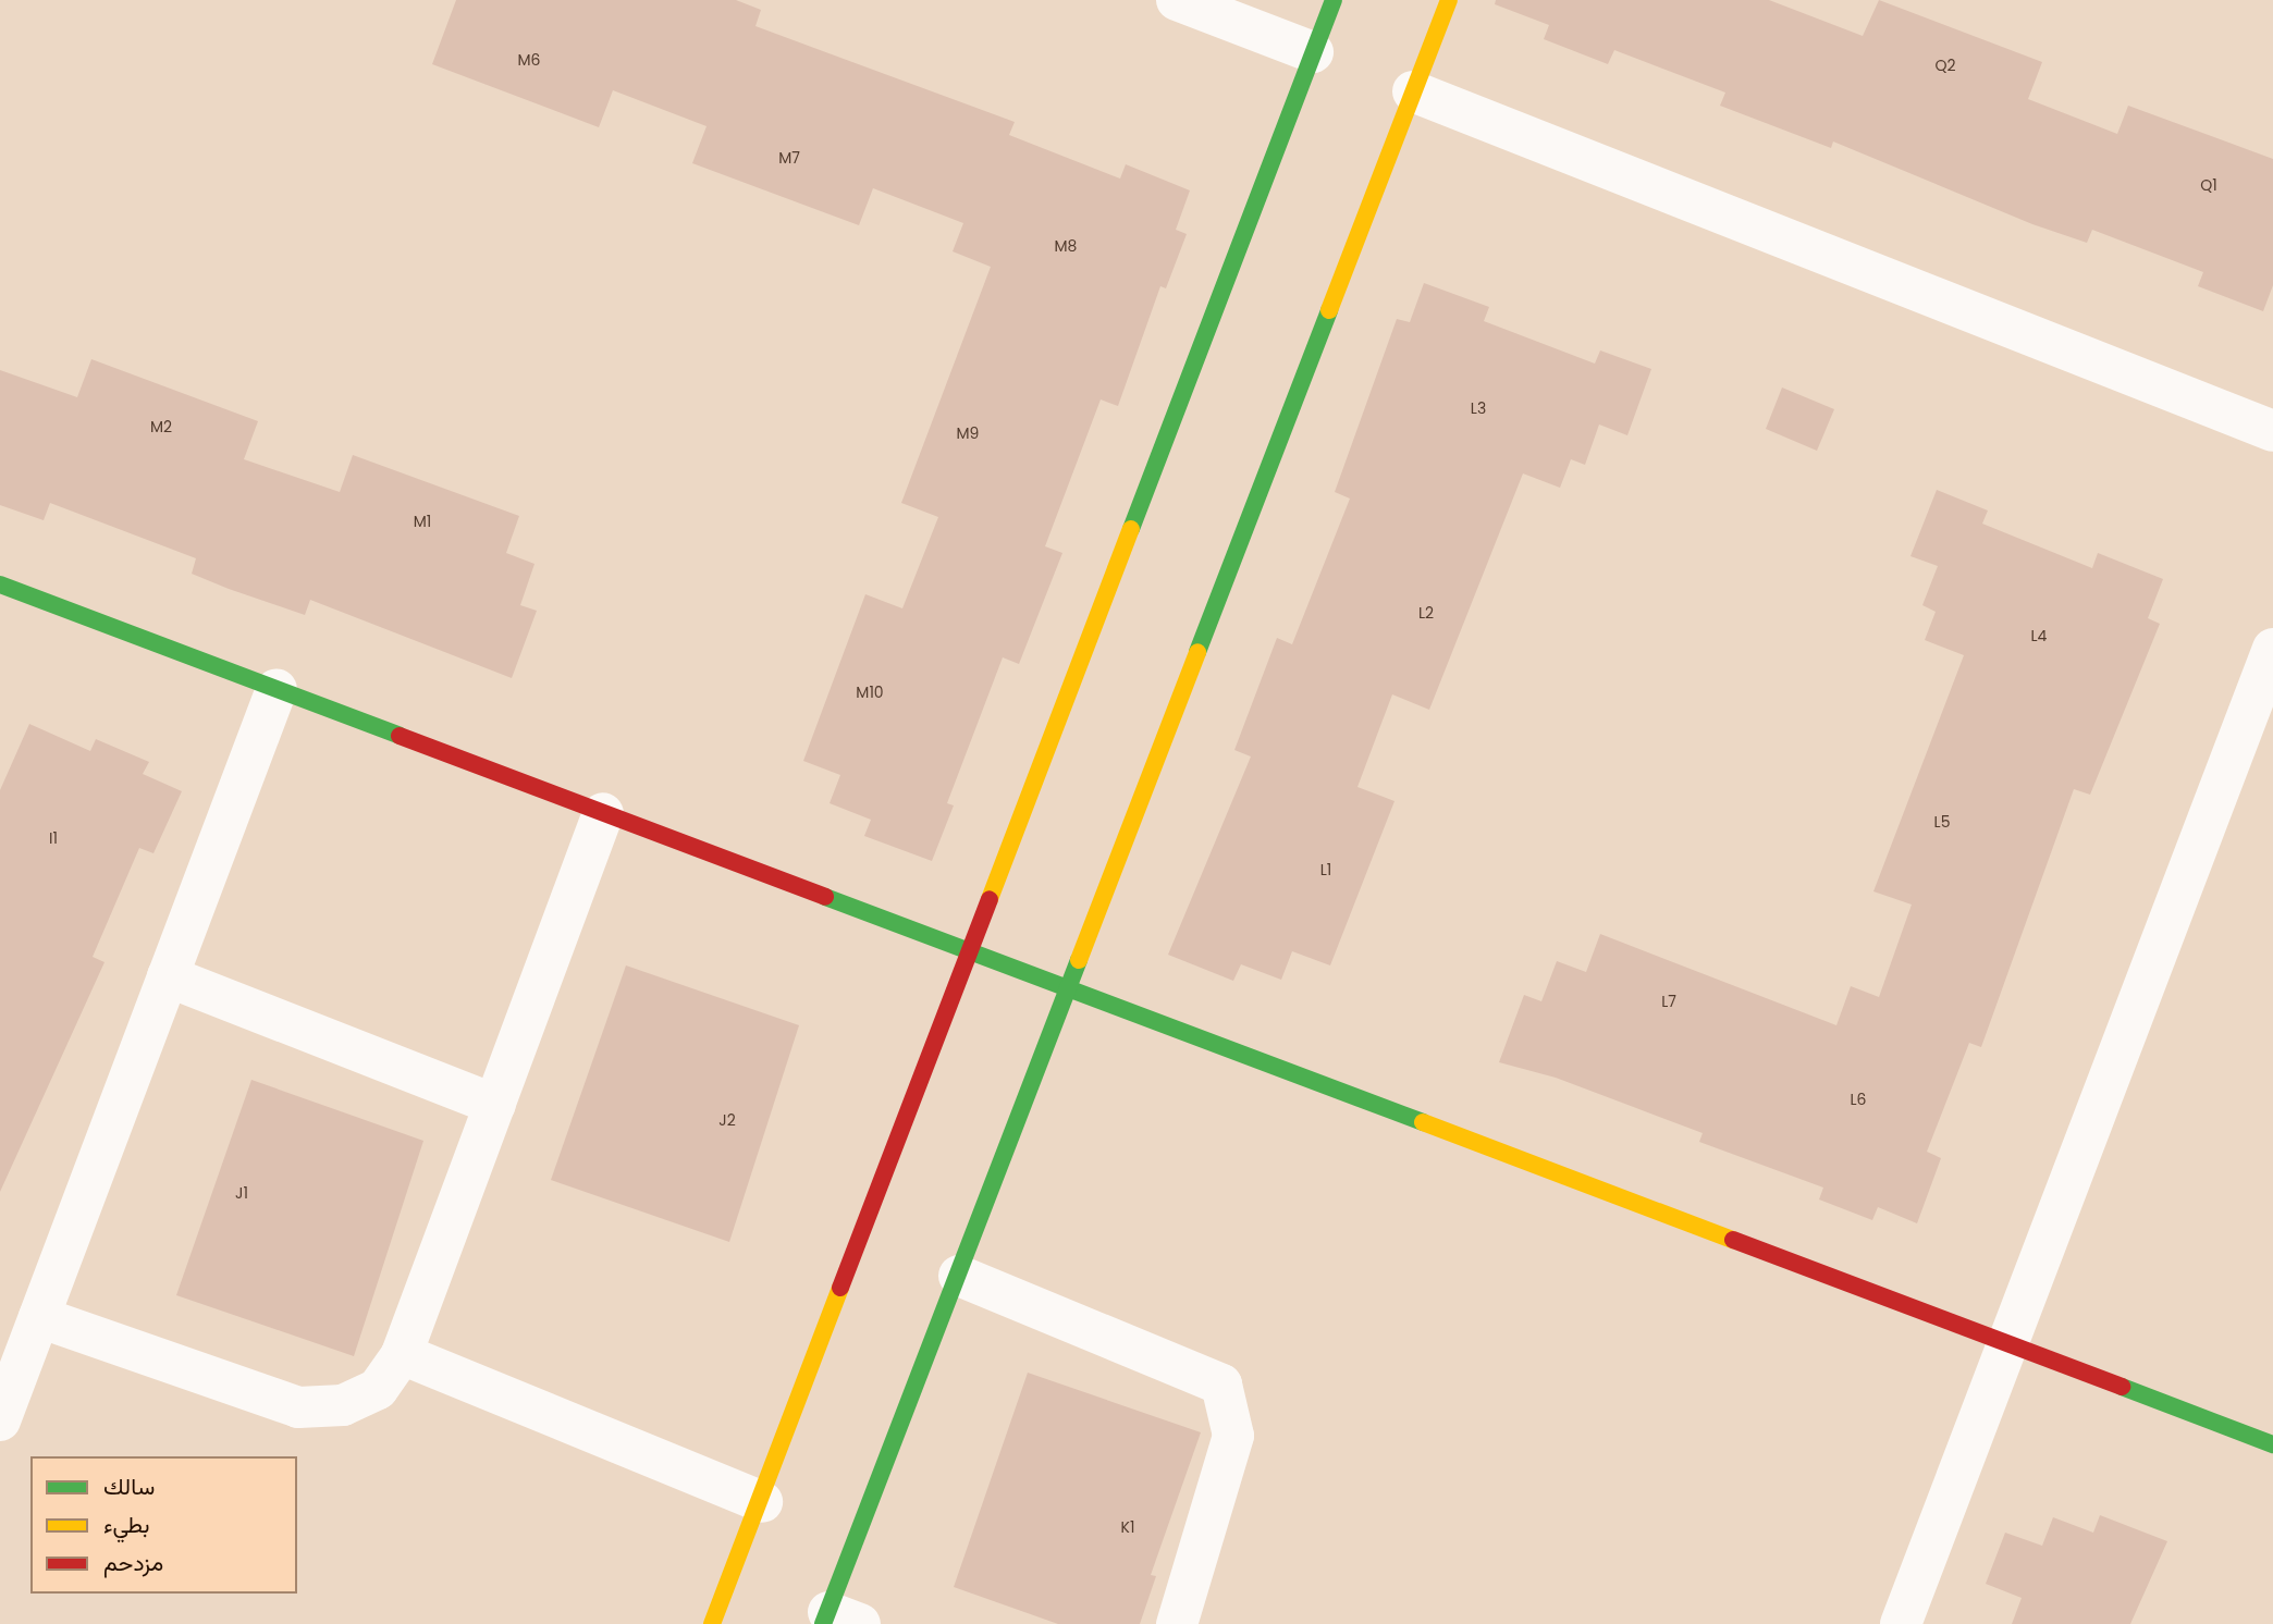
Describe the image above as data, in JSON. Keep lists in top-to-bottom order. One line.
{"house_numbers":["M6","Q2","M7","Q1","M8","L3","M2","M9","M1","L2","L4","M10","L5","I1","L1","L7","L6","J2","J1","K1"],"legend":["سالك","بطيء","مزدحم"]}
